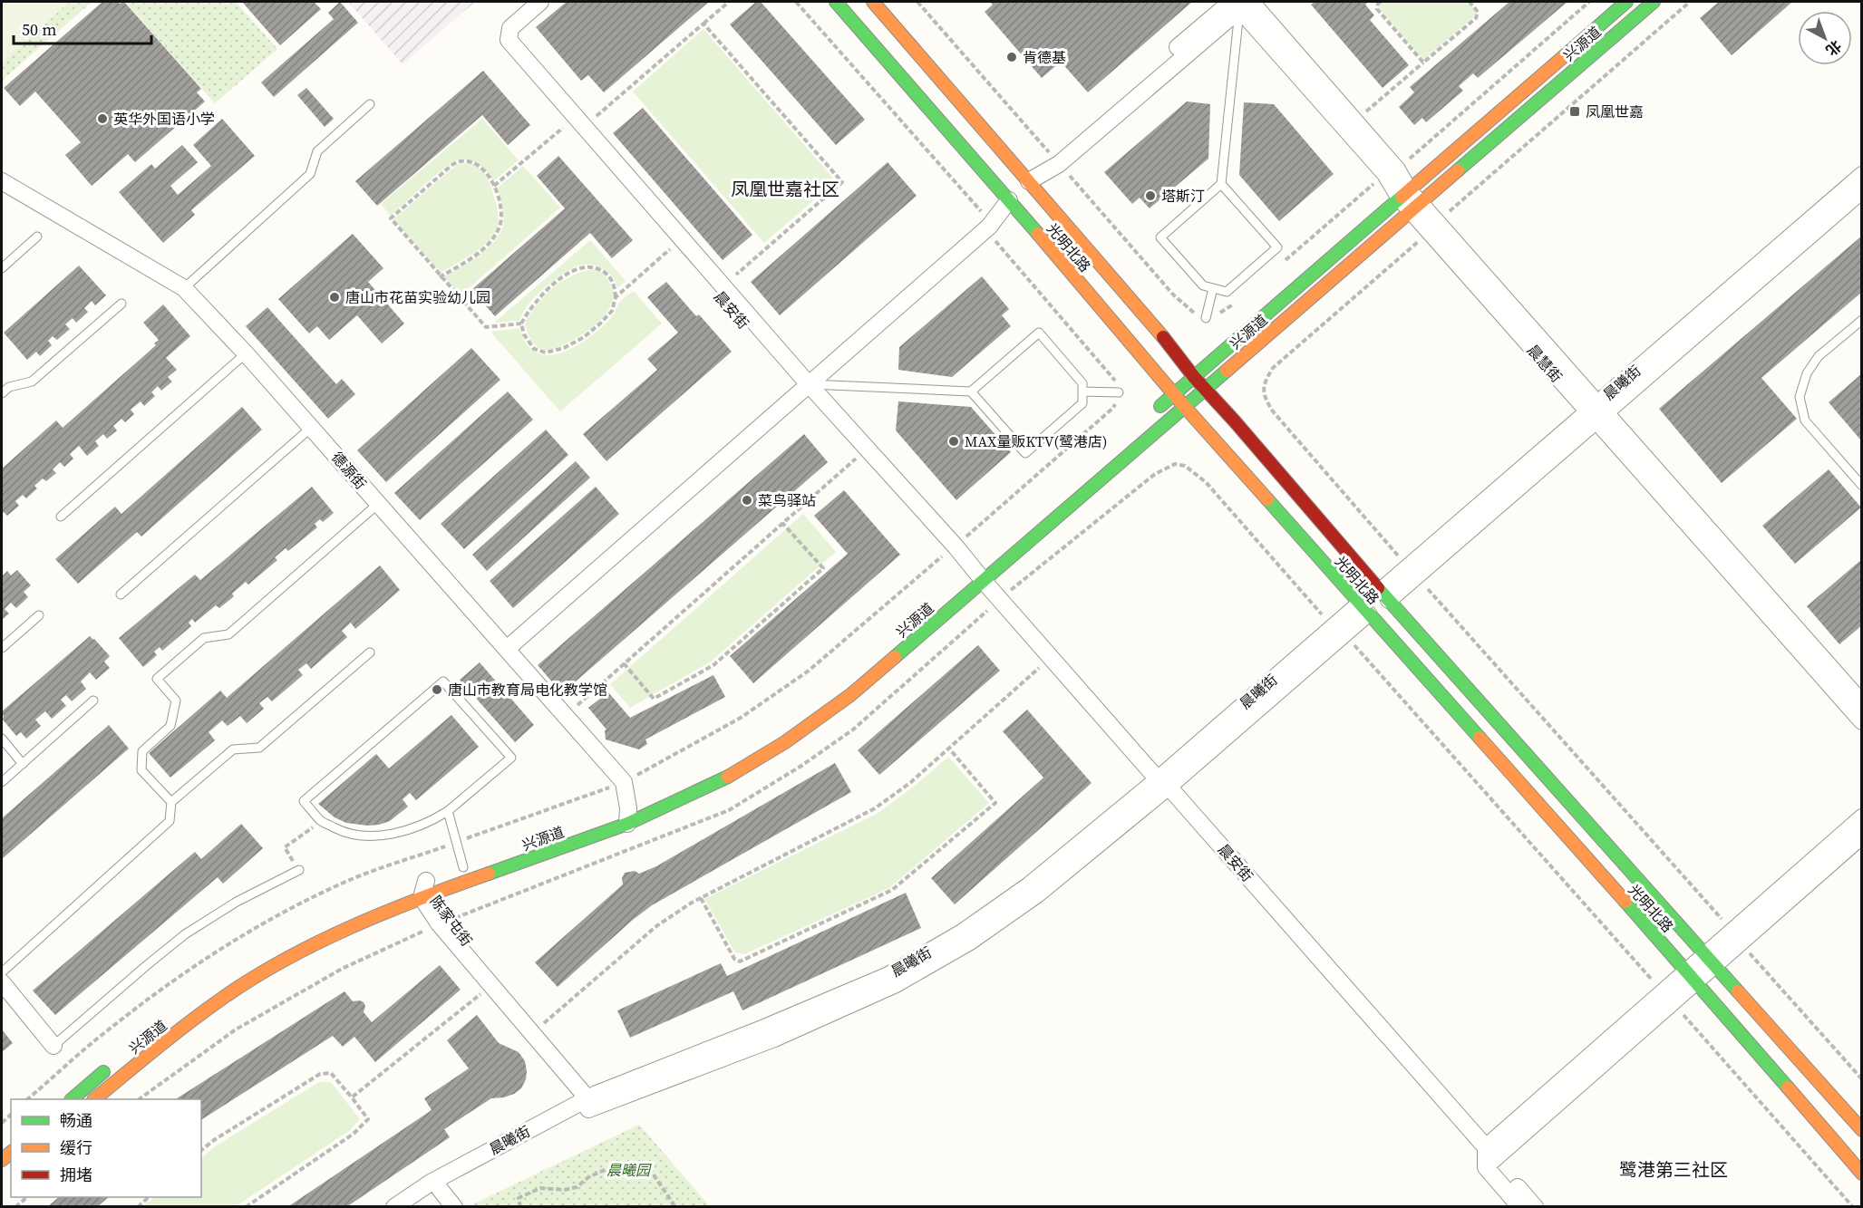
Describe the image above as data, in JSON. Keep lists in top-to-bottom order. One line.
{"streets":{"main road":["兴源道","光明北路"],"street":["晨安街","晨慧街","晨曦街","德源街","陈家屯街"]},"crossings":[["兴源道","光明北路"],["兴源道","晨安街"],["兴源道","晨慧街"],["兴源道","陈家屯街"],["光明北路","晨曦街"],["晨安街","晨曦街"],["晨慧街","晨曦街"],["晨曦街","陈家屯街"]],"districts":["凤凰世嘉社区","鹭港第三社区"],"parks":["晨曦园"],"places":{"other":["肯德基","英华外国语小学","塔斯汀","唐山市花苗实验幼儿园","MAX量贩KTV(鹭港店)","菜鸟驿站","唐山市教育局电化教学馆"],"transit":["凤凰世嘉"]},"legend":["畅通","缓行","拥堵"],"scale_bar":"50 m","north":"bottom right"}
